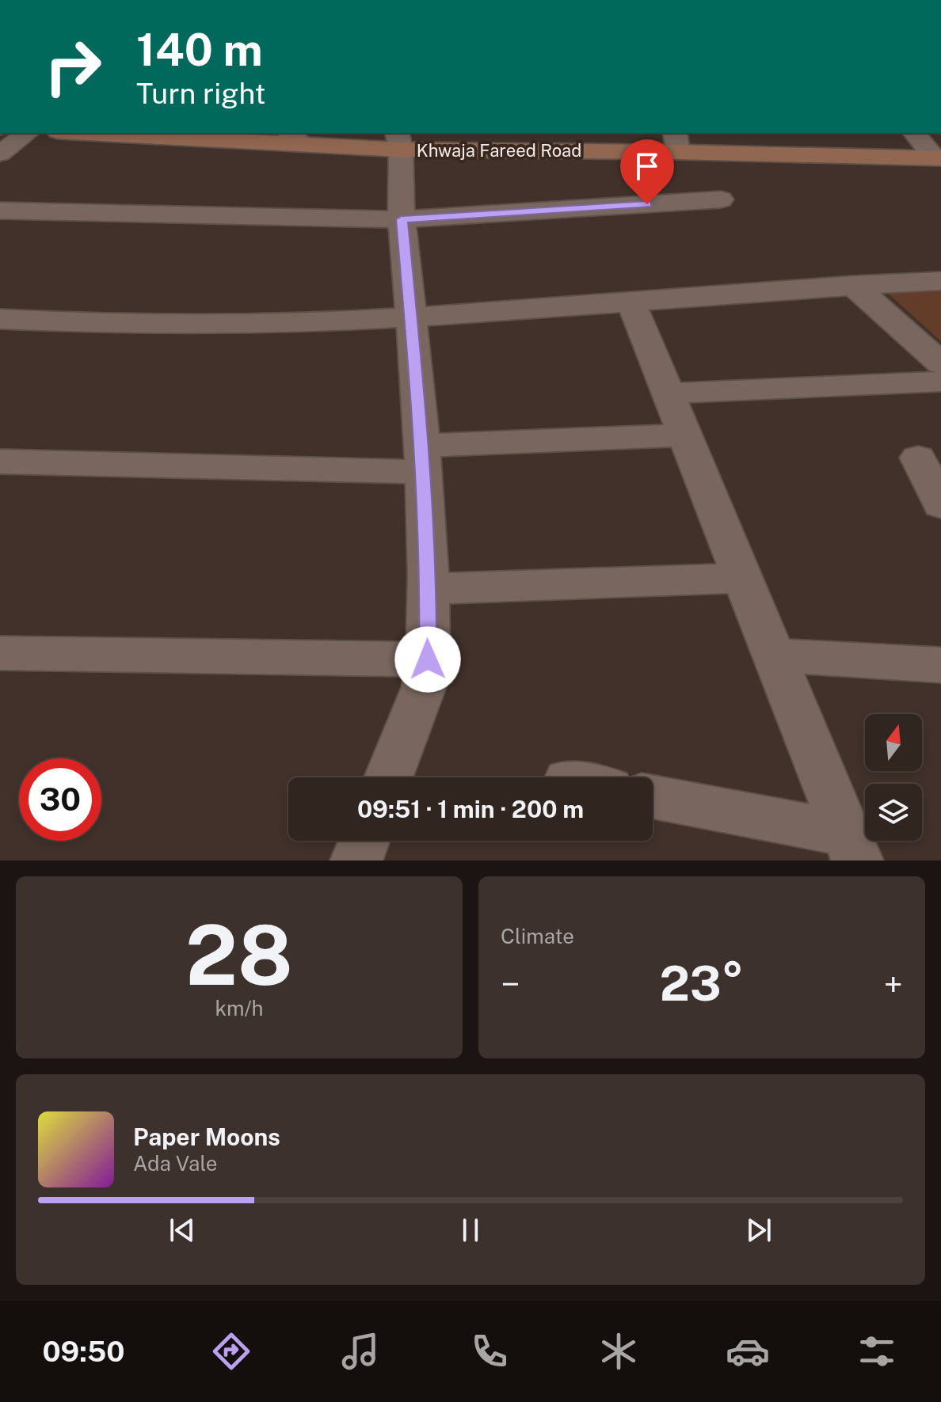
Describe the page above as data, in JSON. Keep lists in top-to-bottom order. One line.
{"streets":{"main road":["Khwaja Fareed Road"]},"north":"top","page":{"turn":["140 m","Turn right"],"limit":"30","trip":"09:51 · 1 min · 200 m","tile":[["28","km/h"],"Climate"],"heat":["−","23°","+"],"song":["Paper Moons","Ada Vale"],"tabs":"09:50"}}
